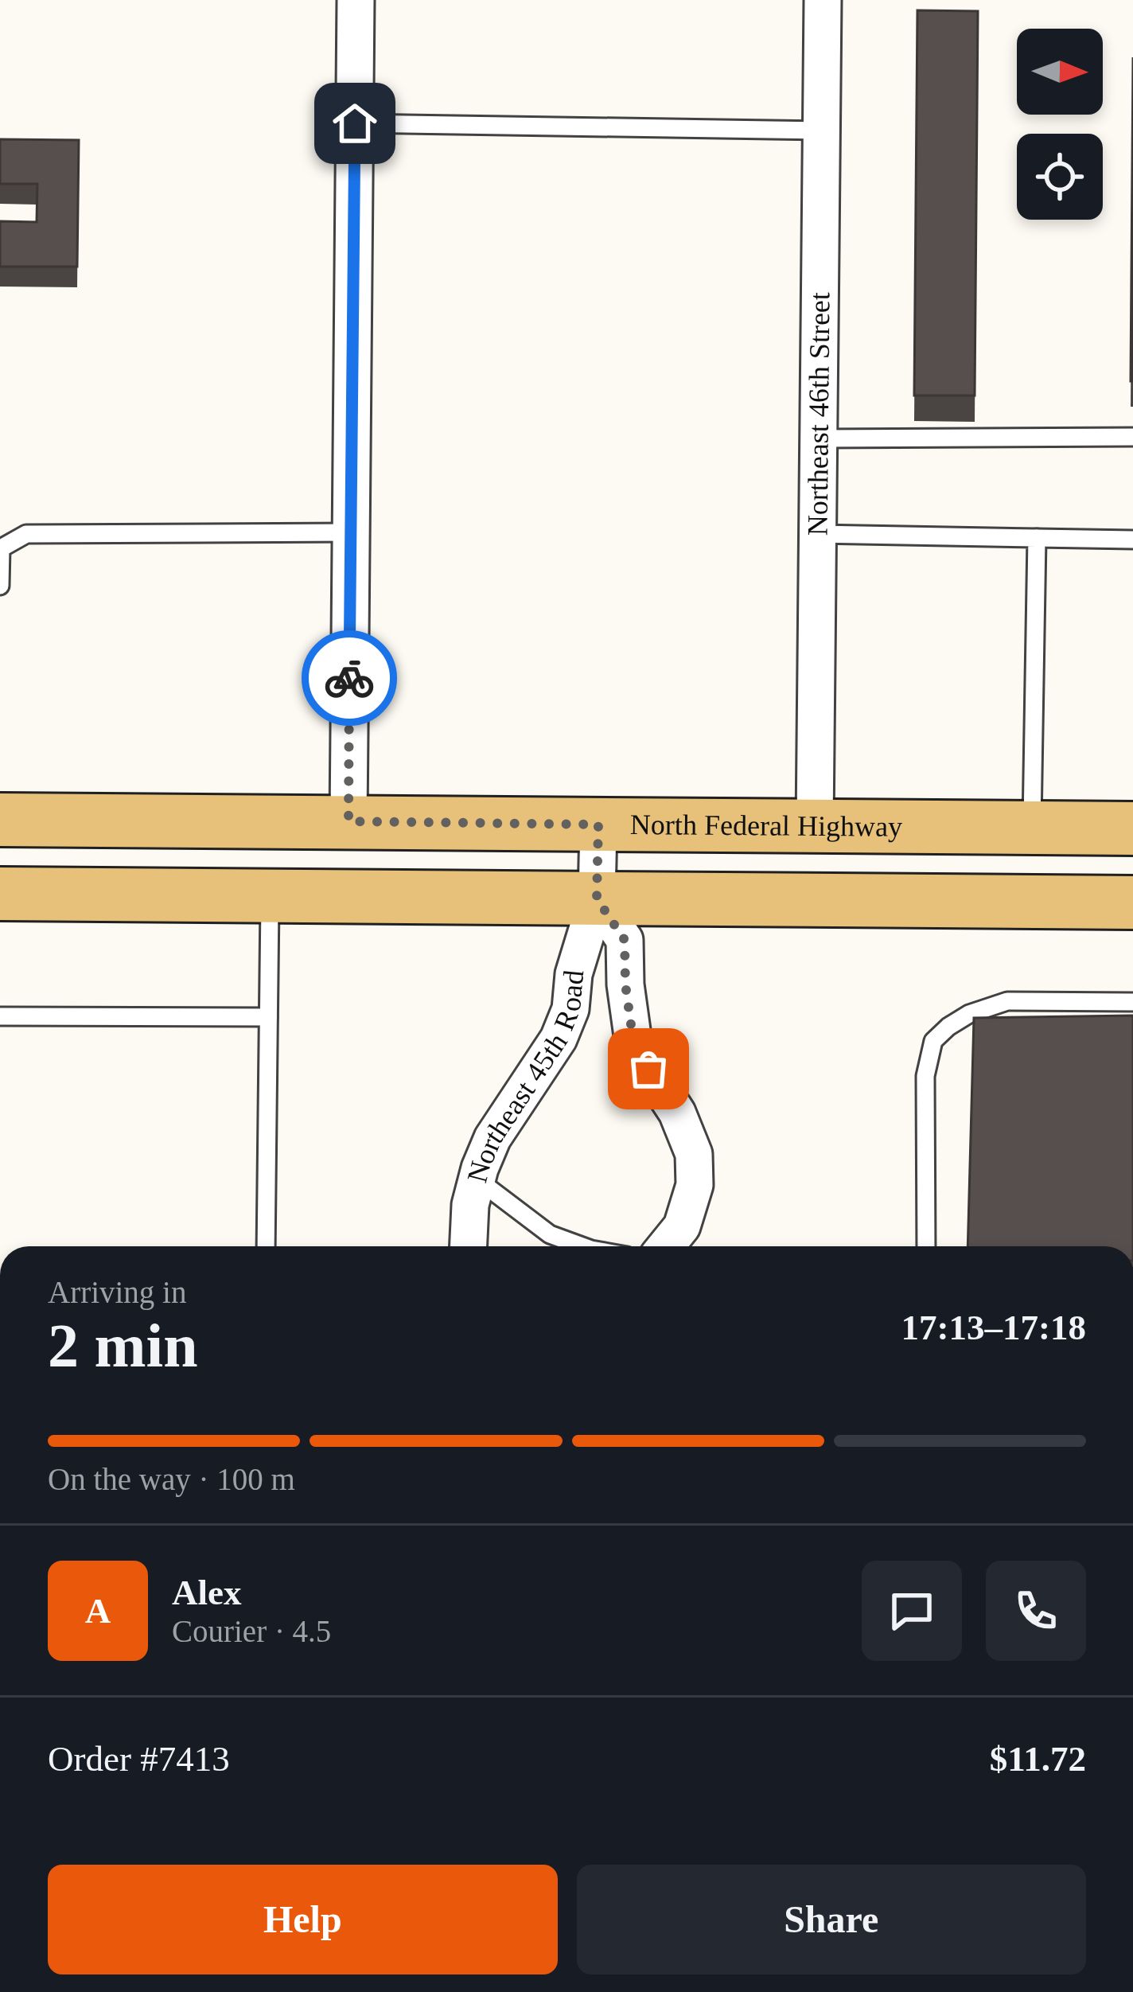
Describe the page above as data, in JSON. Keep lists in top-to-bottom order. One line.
{"streets":{"main road":["North Federal Highway"],"street":["Northeast 46th Street","Northeast 45th Road"]},"crossings":[["Northeast 46th Street","North Federal Highway"],["North Federal Highway","Northeast 45th Road"]],"north":"right","page":{"heading":["2 min","Arriving in","17:13–17:18"],"panel":["Alex","Courier · 4.5","Order #7413","$11.72"],"bar":"On the way · 100 m","round":"A","buttons":["Help","Share"]}}
